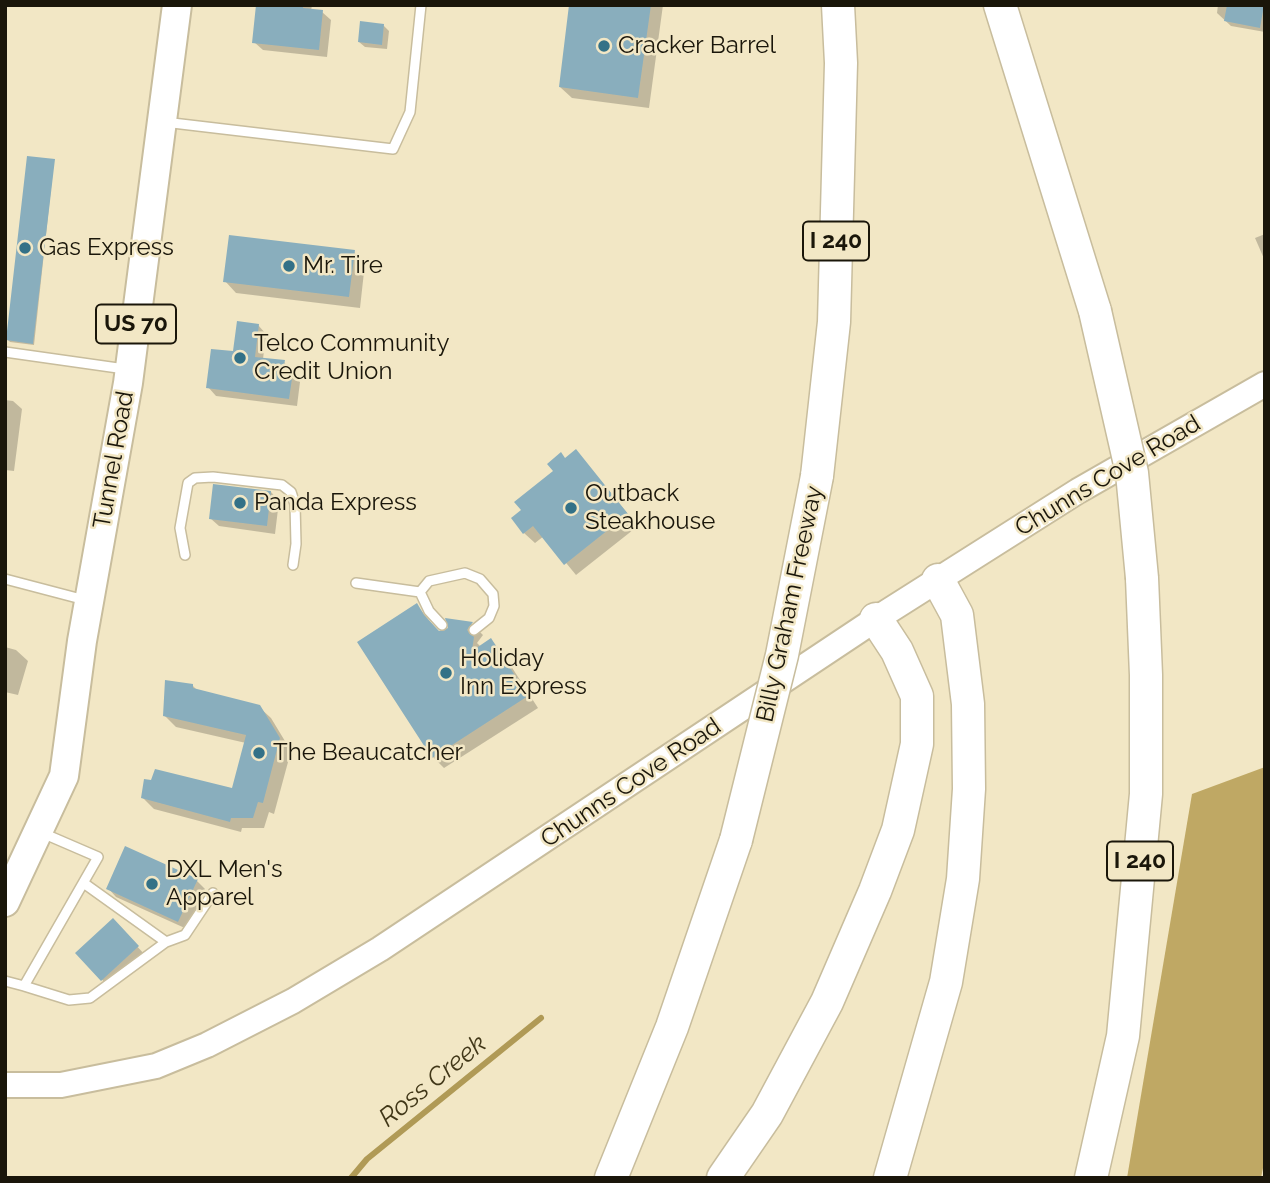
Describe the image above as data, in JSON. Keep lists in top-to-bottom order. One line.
{"streets":{"highway":["I 240","Billy Graham Freeway"],"main road":["US 70","Tunnel Road","Chunns Cove Road"]},"water":["Ross Creek"],"places":["Cracker Barrel","Gas Express","Mr. Tire","Telco Community Credit Union","Panda Express","Outback Steakhouse","Holiday Inn Express","The Beaucatcher","DXL Men's Apparel"]}
